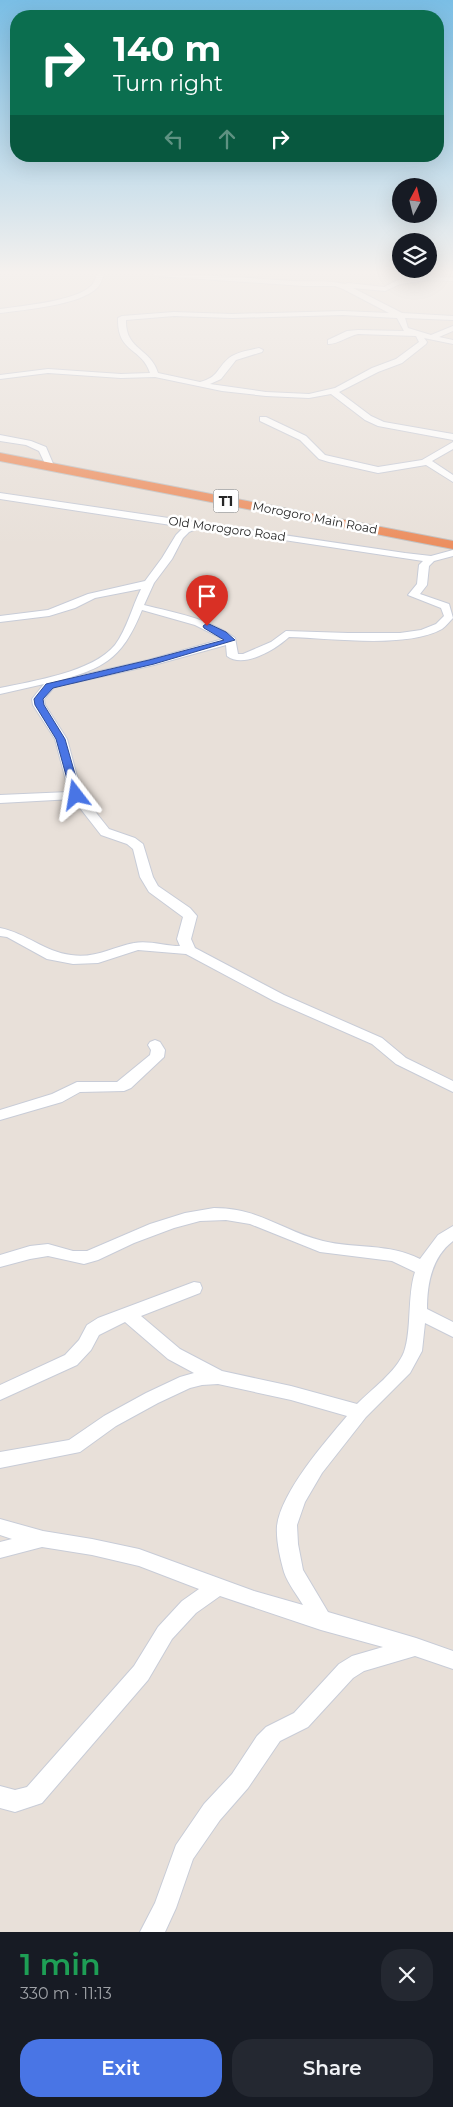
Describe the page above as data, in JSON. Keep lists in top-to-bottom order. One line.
{"streets":{"highway":["T1","Morogoro Main Road"],"street":["Old Morogoro Road"]},"north":"top","page":{"turn":["140 m","Turn right"],"heading":["1 min","330 m · 11:13"],"buttons":["Exit","Share"]}}
